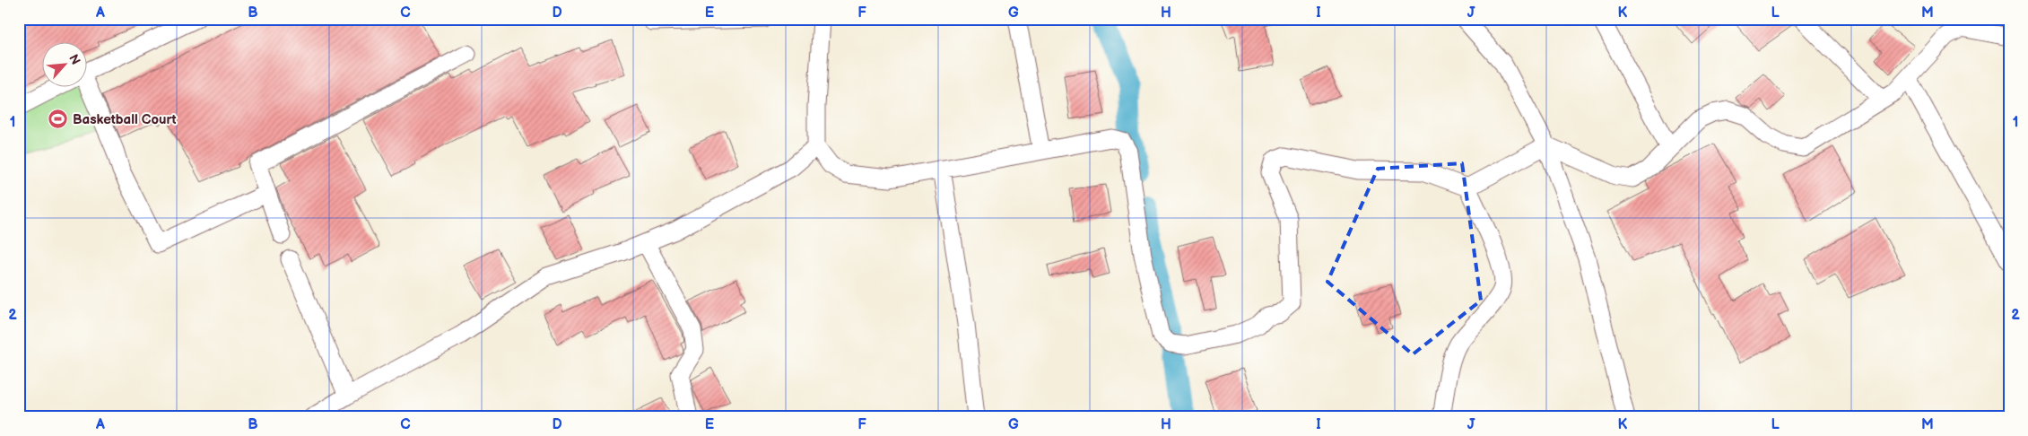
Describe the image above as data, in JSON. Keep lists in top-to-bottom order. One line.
{"places":{"sports":["Basketball Court"]},"north":"top right","grid":{"columns":["A","B","C","D","E","F","G","H","I","J","K","L","M"],"rows":["1","2"]}}
